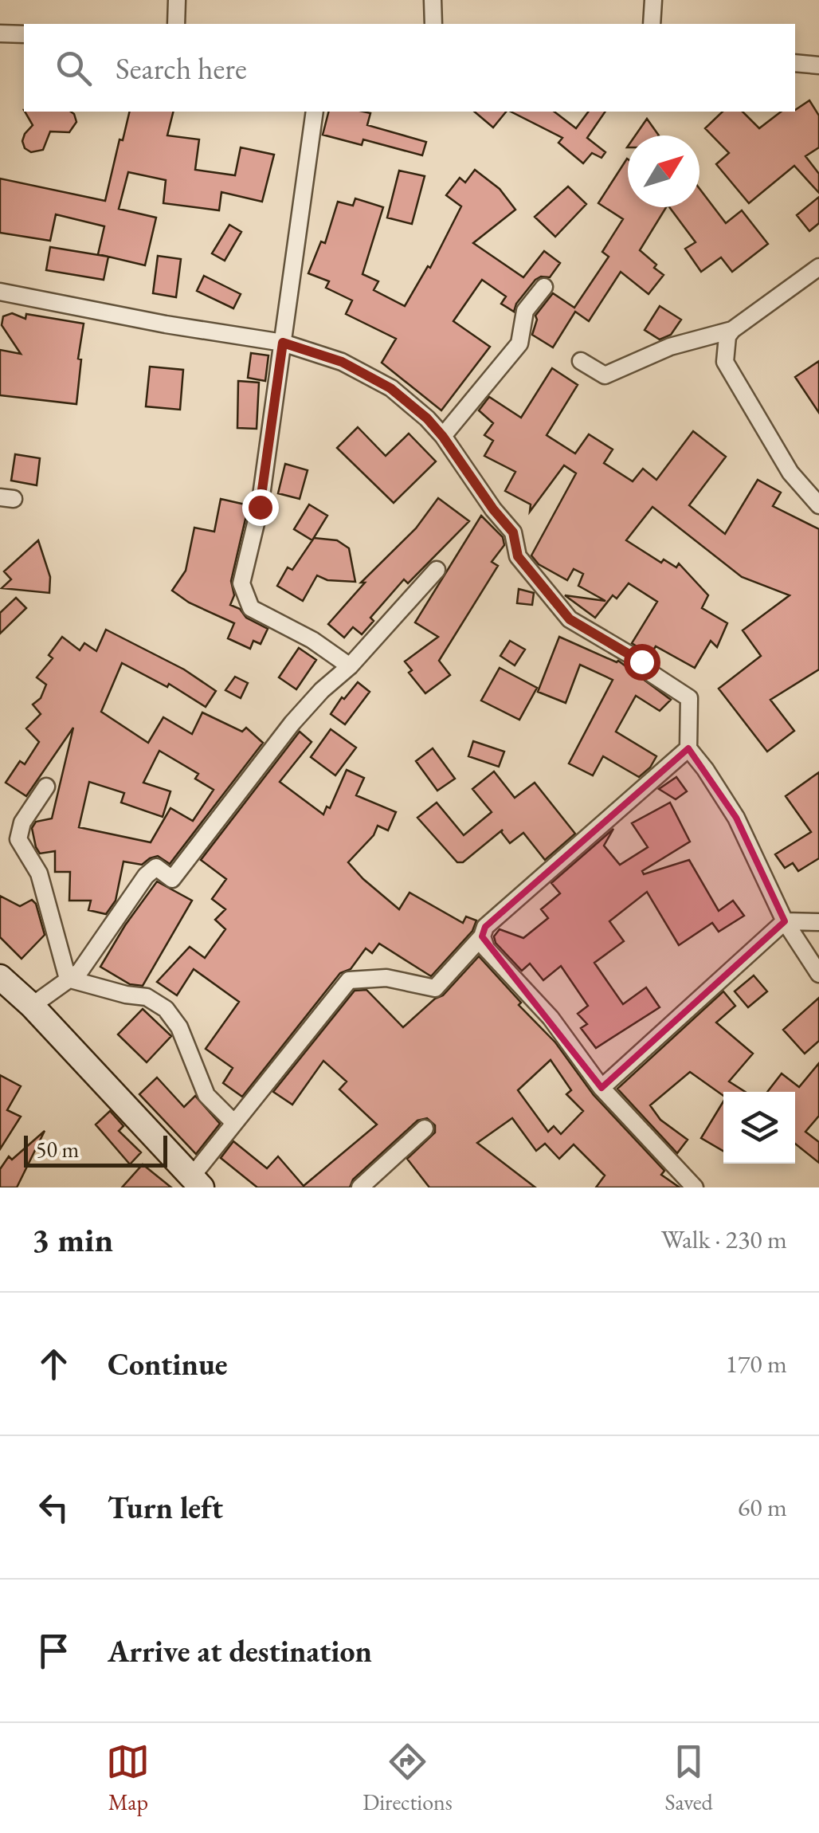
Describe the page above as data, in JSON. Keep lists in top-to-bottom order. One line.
{"scale_bar":"50 m","north":"top right","page":{"search":"Search here","scale":"50 m","heading":["3 min","Walk · 230 m"],"list":[["Continue","170 m"],["Turn left","60 m"],"Arrive at destination"],"nav":["Map","Directions","Saved"]}}
